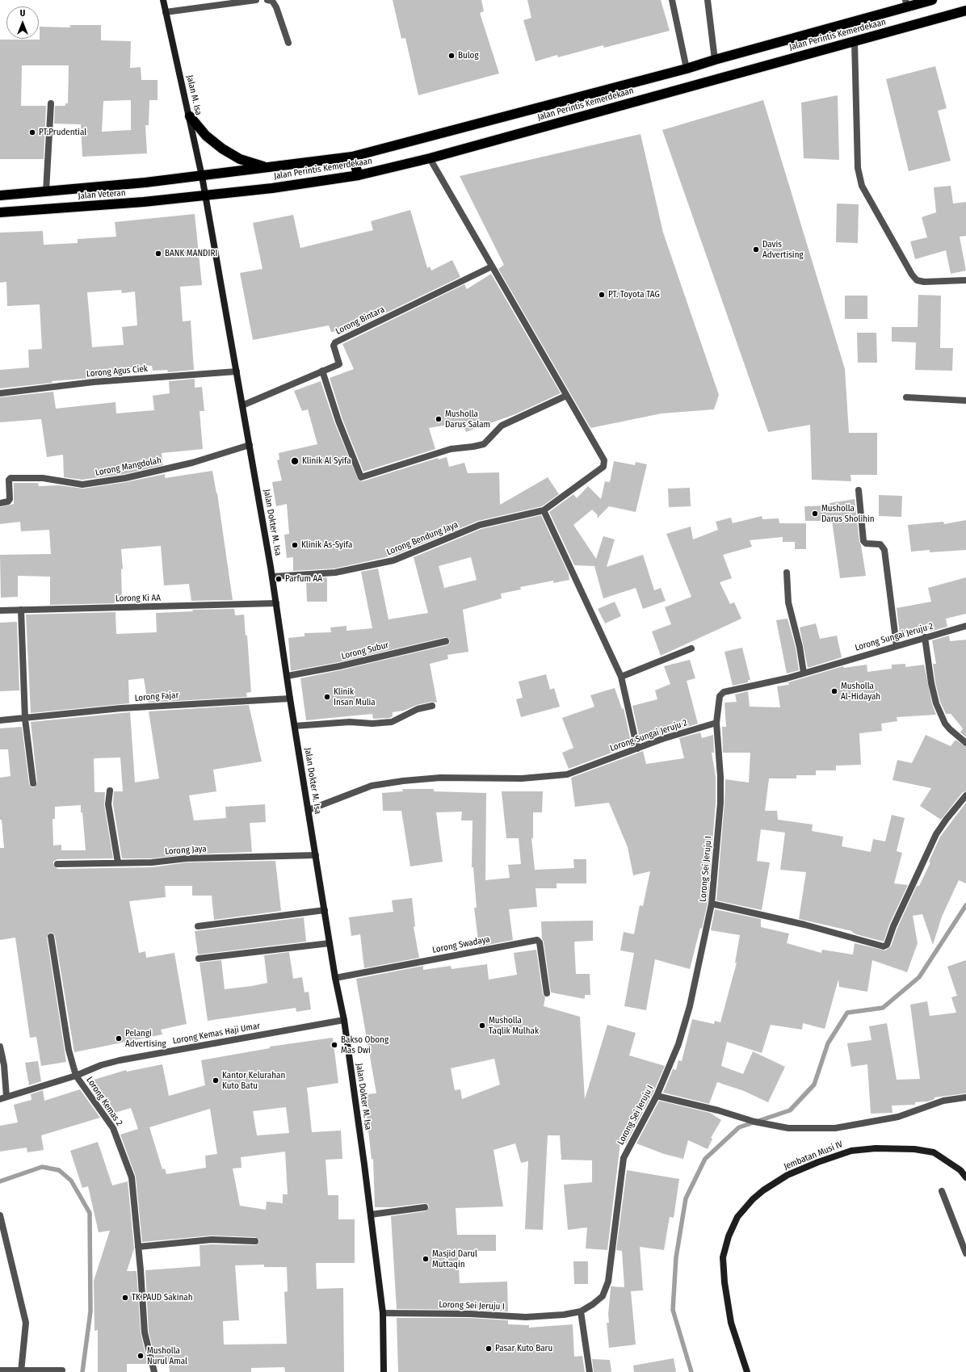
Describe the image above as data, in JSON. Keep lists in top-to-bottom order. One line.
{"streets":{"highway":["Jalan Perintis Kemerdekaan","Jalan Veteran"],"street":["Jalan M. Isa","Lorong Bintara","Lorong Agus Ciek","Lorong Mangdolah","Jalan Dokter M. Isa","Lorong Bendung Jaya","Lorong Ki AA","Lorong Sungai Jeruju 2","Lorong Subur","Lorong Fajar","Lorong Jaya","Lorong Sei Jeruju I","Lorong Swadaya","Lorong Kemas Haji Umar","Lorong Kemas 2","Jembatan Musi IV"]},"crossings":[["Jalan Perintis Kemerdekaan","Jalan M. Isa"],["Jalan Perintis Kemerdekaan","Jalan Veteran"],["Jalan Perintis Kemerdekaan","Jalan Dokter M. Isa"],["Jalan Perintis Kemerdekaan","Lorong Bendung Jaya"],["Jalan M. Isa","Jalan Veteran"],["Jalan M. Isa","Jalan Dokter M. Isa"],["Jalan Veteran","Jalan Dokter M. Isa"],["Lorong Bintara","Jalan Dokter M. Isa"],["Lorong Bintara","Lorong Bendung Jaya"],["Lorong Agus Ciek","Jalan Dokter M. Isa"],["Lorong Mangdolah","Jalan Dokter M. Isa"],["Jalan Dokter M. Isa","Lorong Bendung Jaya"],["Jalan Dokter M. Isa","Lorong Ki AA"],["Jalan Dokter M. Isa","Lorong Sungai Jeruju 2"],["Jalan Dokter M. Isa","Lorong Subur"],["Jalan Dokter M. Isa","Lorong Fajar"],["Jalan Dokter M. Isa","Lorong Jaya"],["Jalan Dokter M. Isa","Lorong Sei Jeruju I"],["Jalan Dokter M. Isa","Lorong Swadaya"],["Jalan Dokter M. Isa","Lorong Kemas Haji Umar"],["Lorong Sungai Jeruju 2","Lorong Sei Jeruju I"],["Lorong Kemas Haji Umar","Lorong Kemas 2"]],"places":["Bulog","PT.Prudential","Davis Advertising","BANK MANDIRI","PT. Toyota TAG","Musholla Darus Salam","Klinik Al Syifa","Musholla Darus Sholihin","Klinik As-Syifa","Parfum AA","Musholla Al-Hidayah","Klinik Insan Mulia","Musholla Taqlik Mulhak","Pelangi Advertising","Bakso Obong Mas Dwi","Kantor Kelurahan Kuto Batu","Masjid Darul Muttaqin","TK PAUD Sakinah","Pasar Kuto Baru","Musholla Nurul Amal"],"north":"top"}
